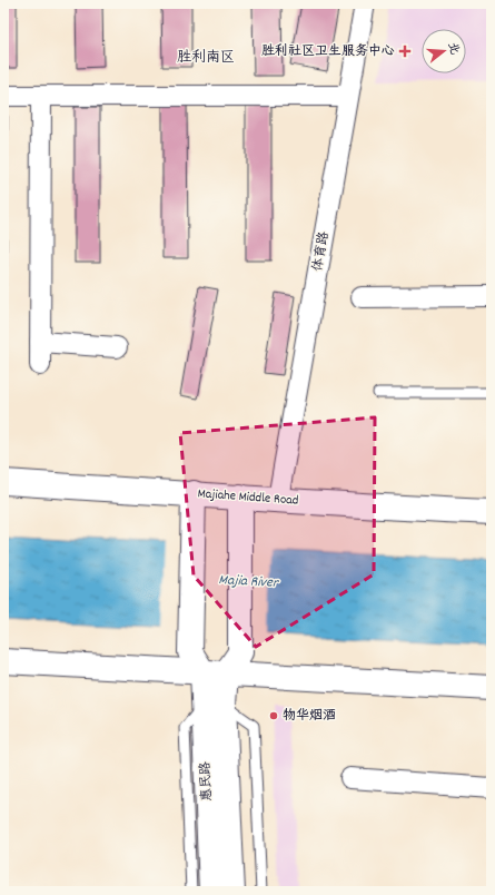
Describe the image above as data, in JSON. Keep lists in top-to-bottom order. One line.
{"streets":{"street":["体育路","Majiahe Middle Road","惠民路"]},"crossings":[["体育路","Majiahe Middle Road"],["Majiahe Middle Road","惠民路"]],"districts":["胜利南区"],"water":["Majia River"],"places":{"health":["胜利社区卫生服务中心"],"other":["物华烟酒"]},"north":"right"}
